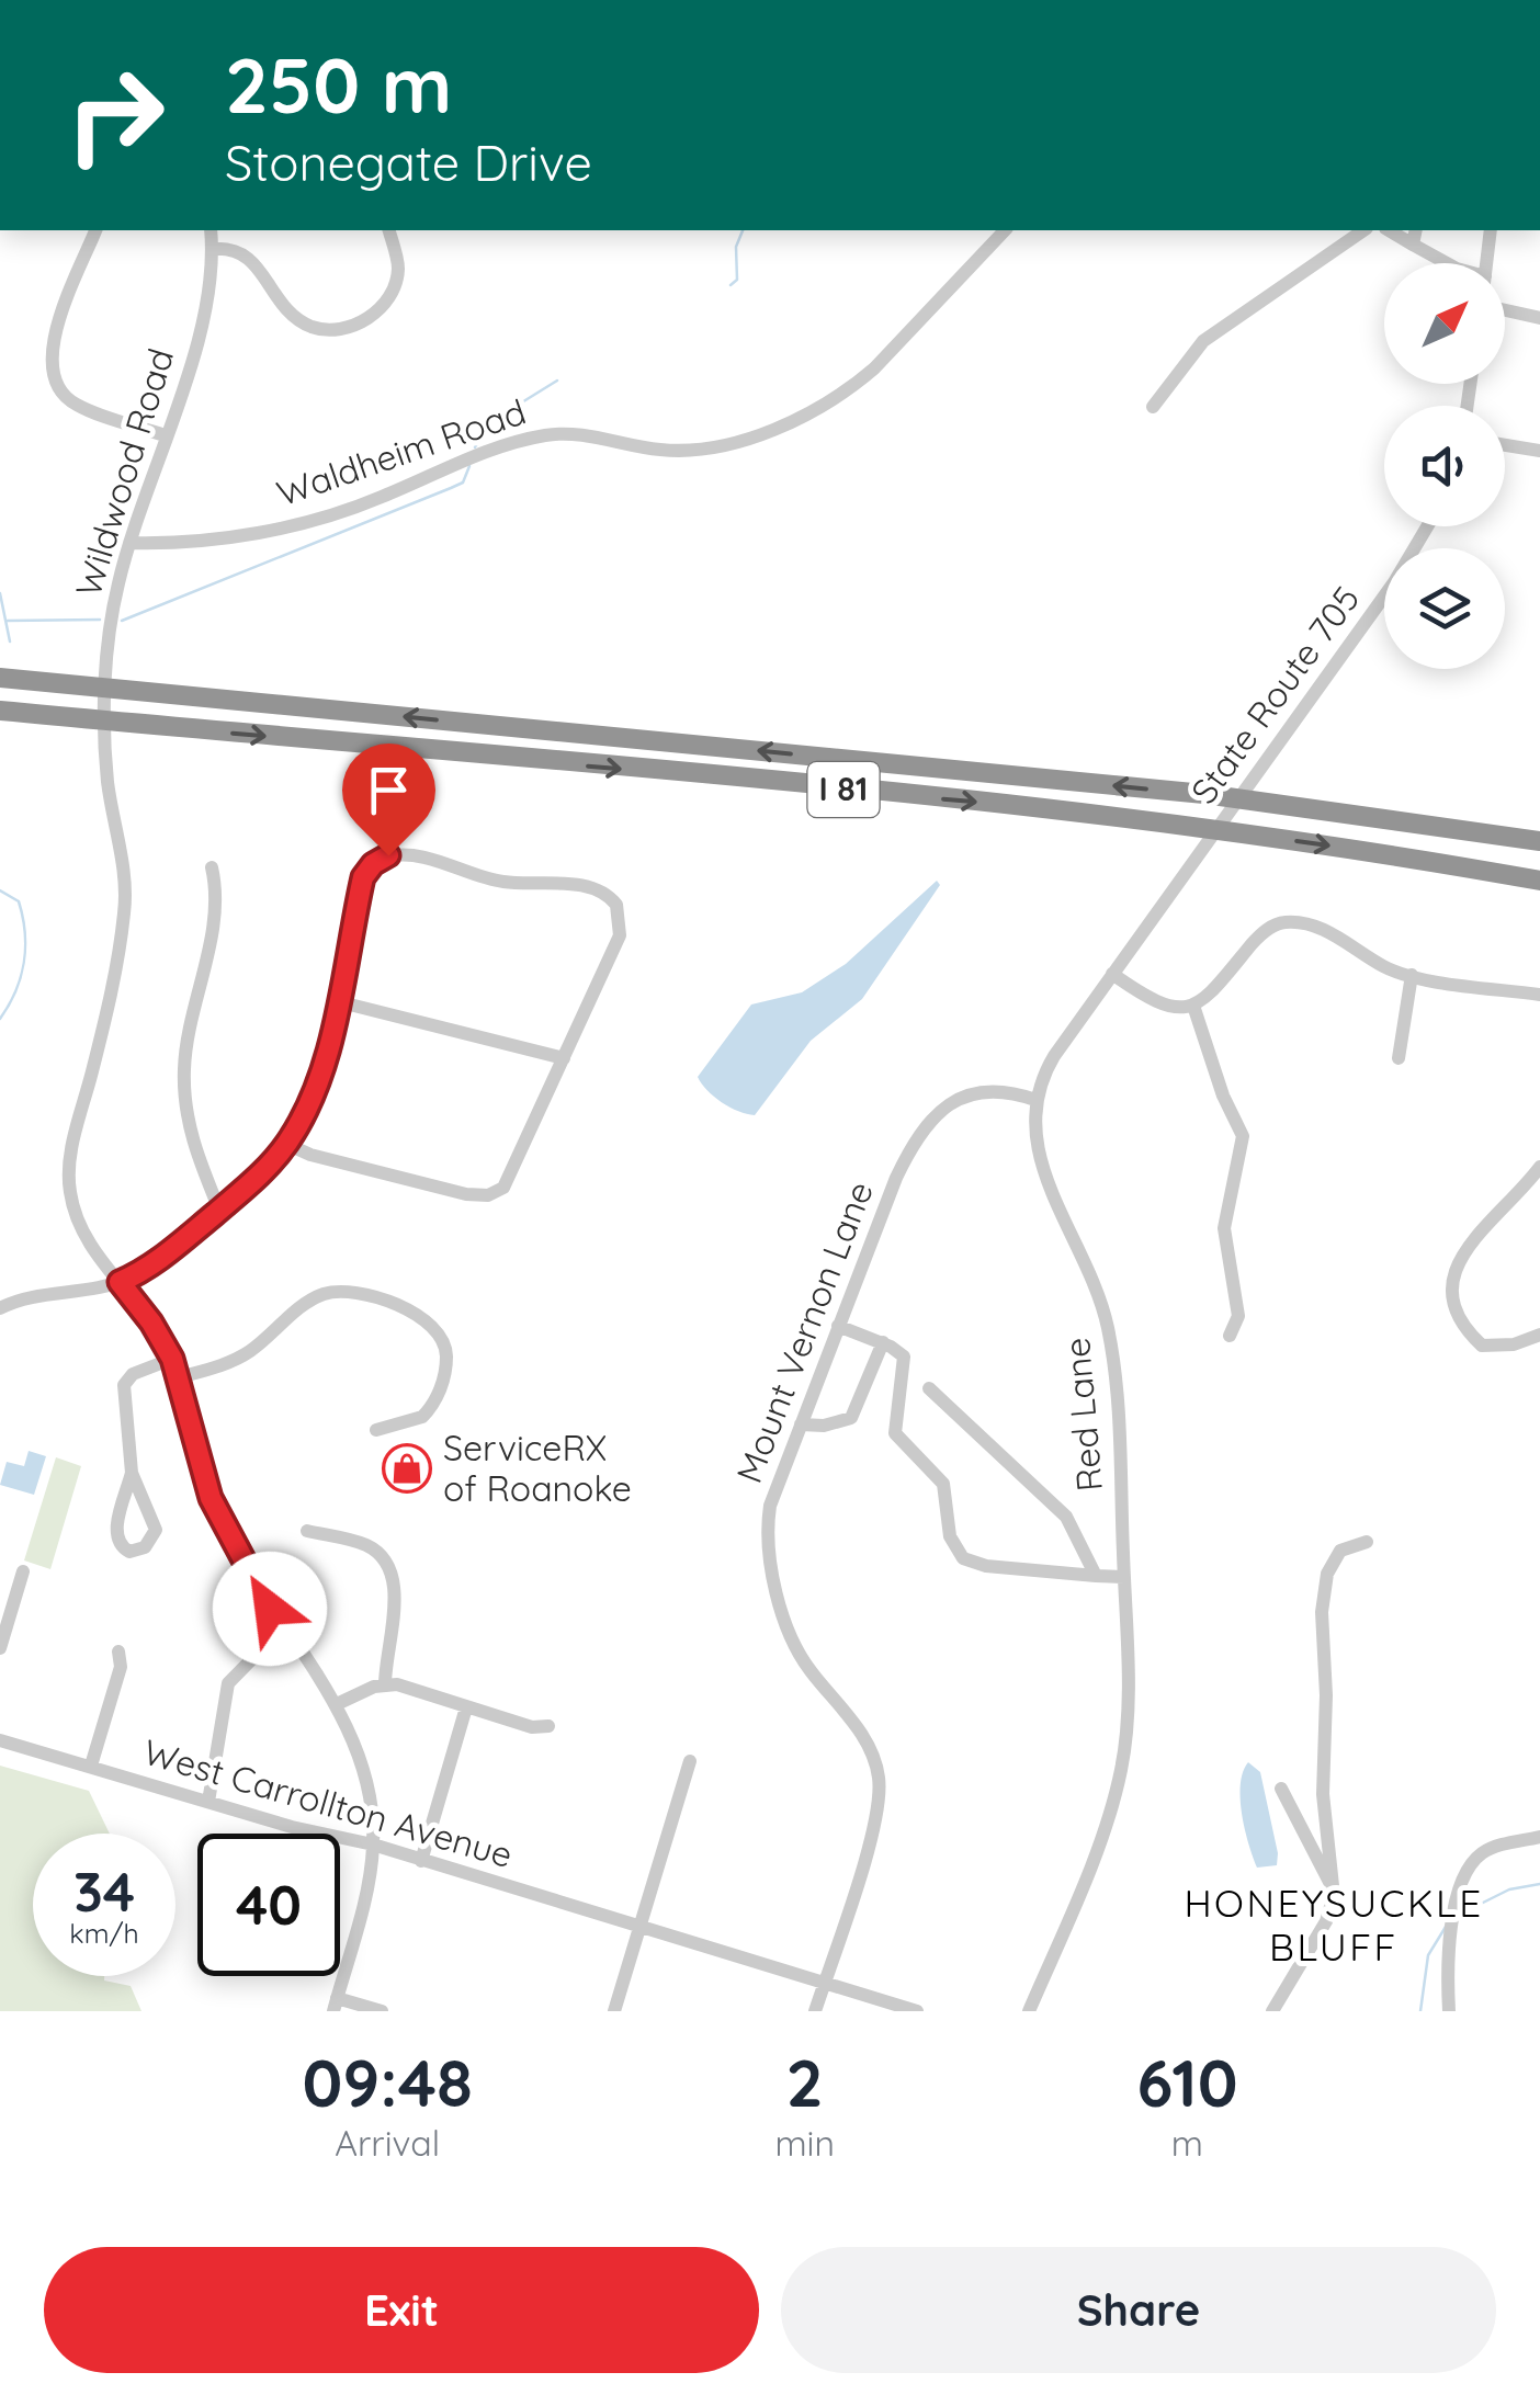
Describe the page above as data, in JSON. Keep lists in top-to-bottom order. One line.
{"streets":{"highway":["I 81"],"street":["Waldheim Road","Wildwood Road","State Route 705","Mount Vernon Lane","Red Lane","West Carrollton Avenue"]},"crossings":[["Waldheim Road","Wildwood Road"],["Wildwood Road","West Carrollton Avenue"],["State Route 705","Red Lane"],["Mount Vernon Lane","Red Lane"],["Mount Vernon Lane","West Carrollton Avenue"]],"districts":["HONEYSUCKLE BLUFF"],"places":{"shop":["ServiceRX of Roanoke"]},"north":"top right","page":{"turn":["250 m","Stonegate Drive"],"speed":"34 km/h","limit":"40","eta":["09:48","Arrival","2","min","610","m"],"buttons":["Exit","Share"]}}
